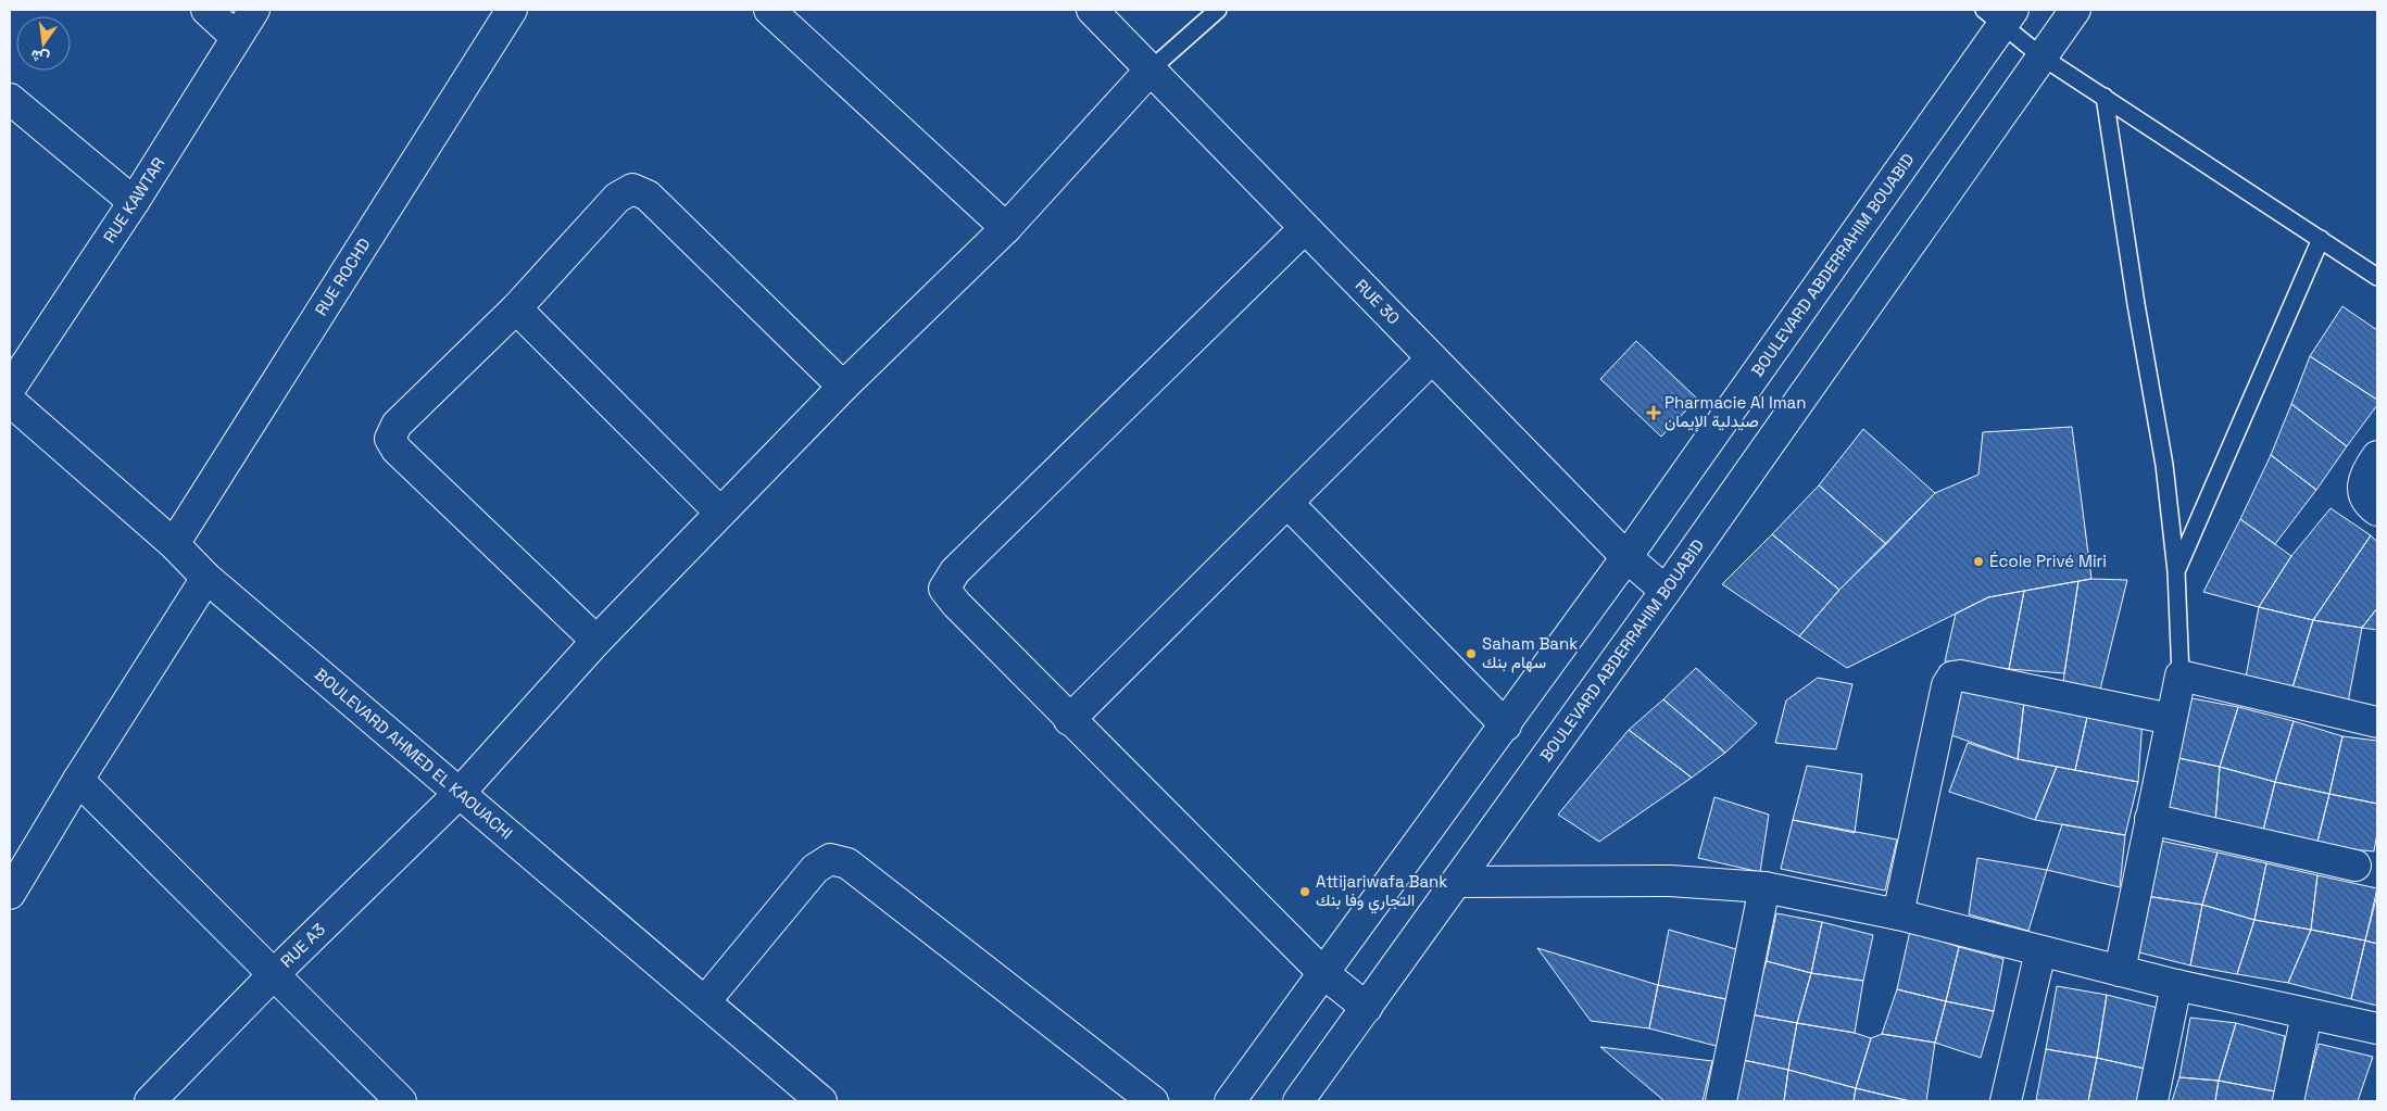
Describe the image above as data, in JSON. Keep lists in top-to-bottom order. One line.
{"streets":{"street":["RUE KAWTAR","BOULEVARD ABDERRAHIM BOUABID","RUE ROCHD","RUE 30","BOULEVARD AHMED EL KAOUACHI","RUE A3"]},"crossings":[["BOULEVARD ABDERRAHIM BOUABID","RUE 30"],["RUE ROCHD","BOULEVARD AHMED EL KAOUACHI"],["RUE 30","RUE A3"],["BOULEVARD AHMED EL KAOUACHI","RUE A3"]],"places":{"health":["Pharmacie Al Iman صيدلية الإيمان"],"other":["École Privé Miri","Saham Bank سهام بنك","Attijariwafa Bank التجاري وفا بنك"]},"north":"bottom"}
